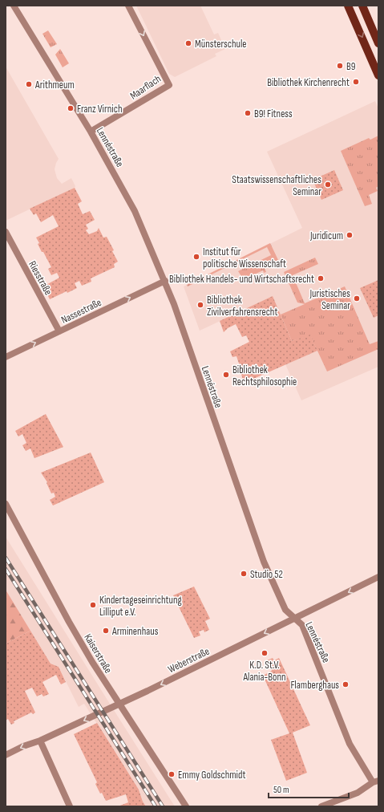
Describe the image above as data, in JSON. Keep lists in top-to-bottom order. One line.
{"streets":{"street":["Maarflach","Lennéstraße","Riesstraße","Nassestraße","Kaiserstraße","Weberstraße"]},"crossings":[["Maarflach","Lennéstraße"],["Lennéstraße","Nassestraße"],["Lennéstraße","Weberstraße"],["Riesstraße","Nassestraße"],["Kaiserstraße","Weberstraße"]],"one_way":["Nassestraße","Weberstraße"],"places":["Münsterschule","B9","Bibliothek Kirchenrecht","Arithmeum","Franz Virnich","B9! Fitness","Staatswissenschaftliches Seminar","Juridicum","Institut für politische Wissenschaft","Bibliothek Handels- und Wirtschaftsrecht","Juristisches Seminar","Bibliothek Zivilverfahrensrecht","Bibliothek Rechtsphilosophie","Studio 52","Kindertageseinrichtung Lilliput e.V.","Arminenhaus","K.D. St.V. Alania-Bonn","Flamberghaus","Emmy Goldschmidt"],"scale_bar":"50 m"}
